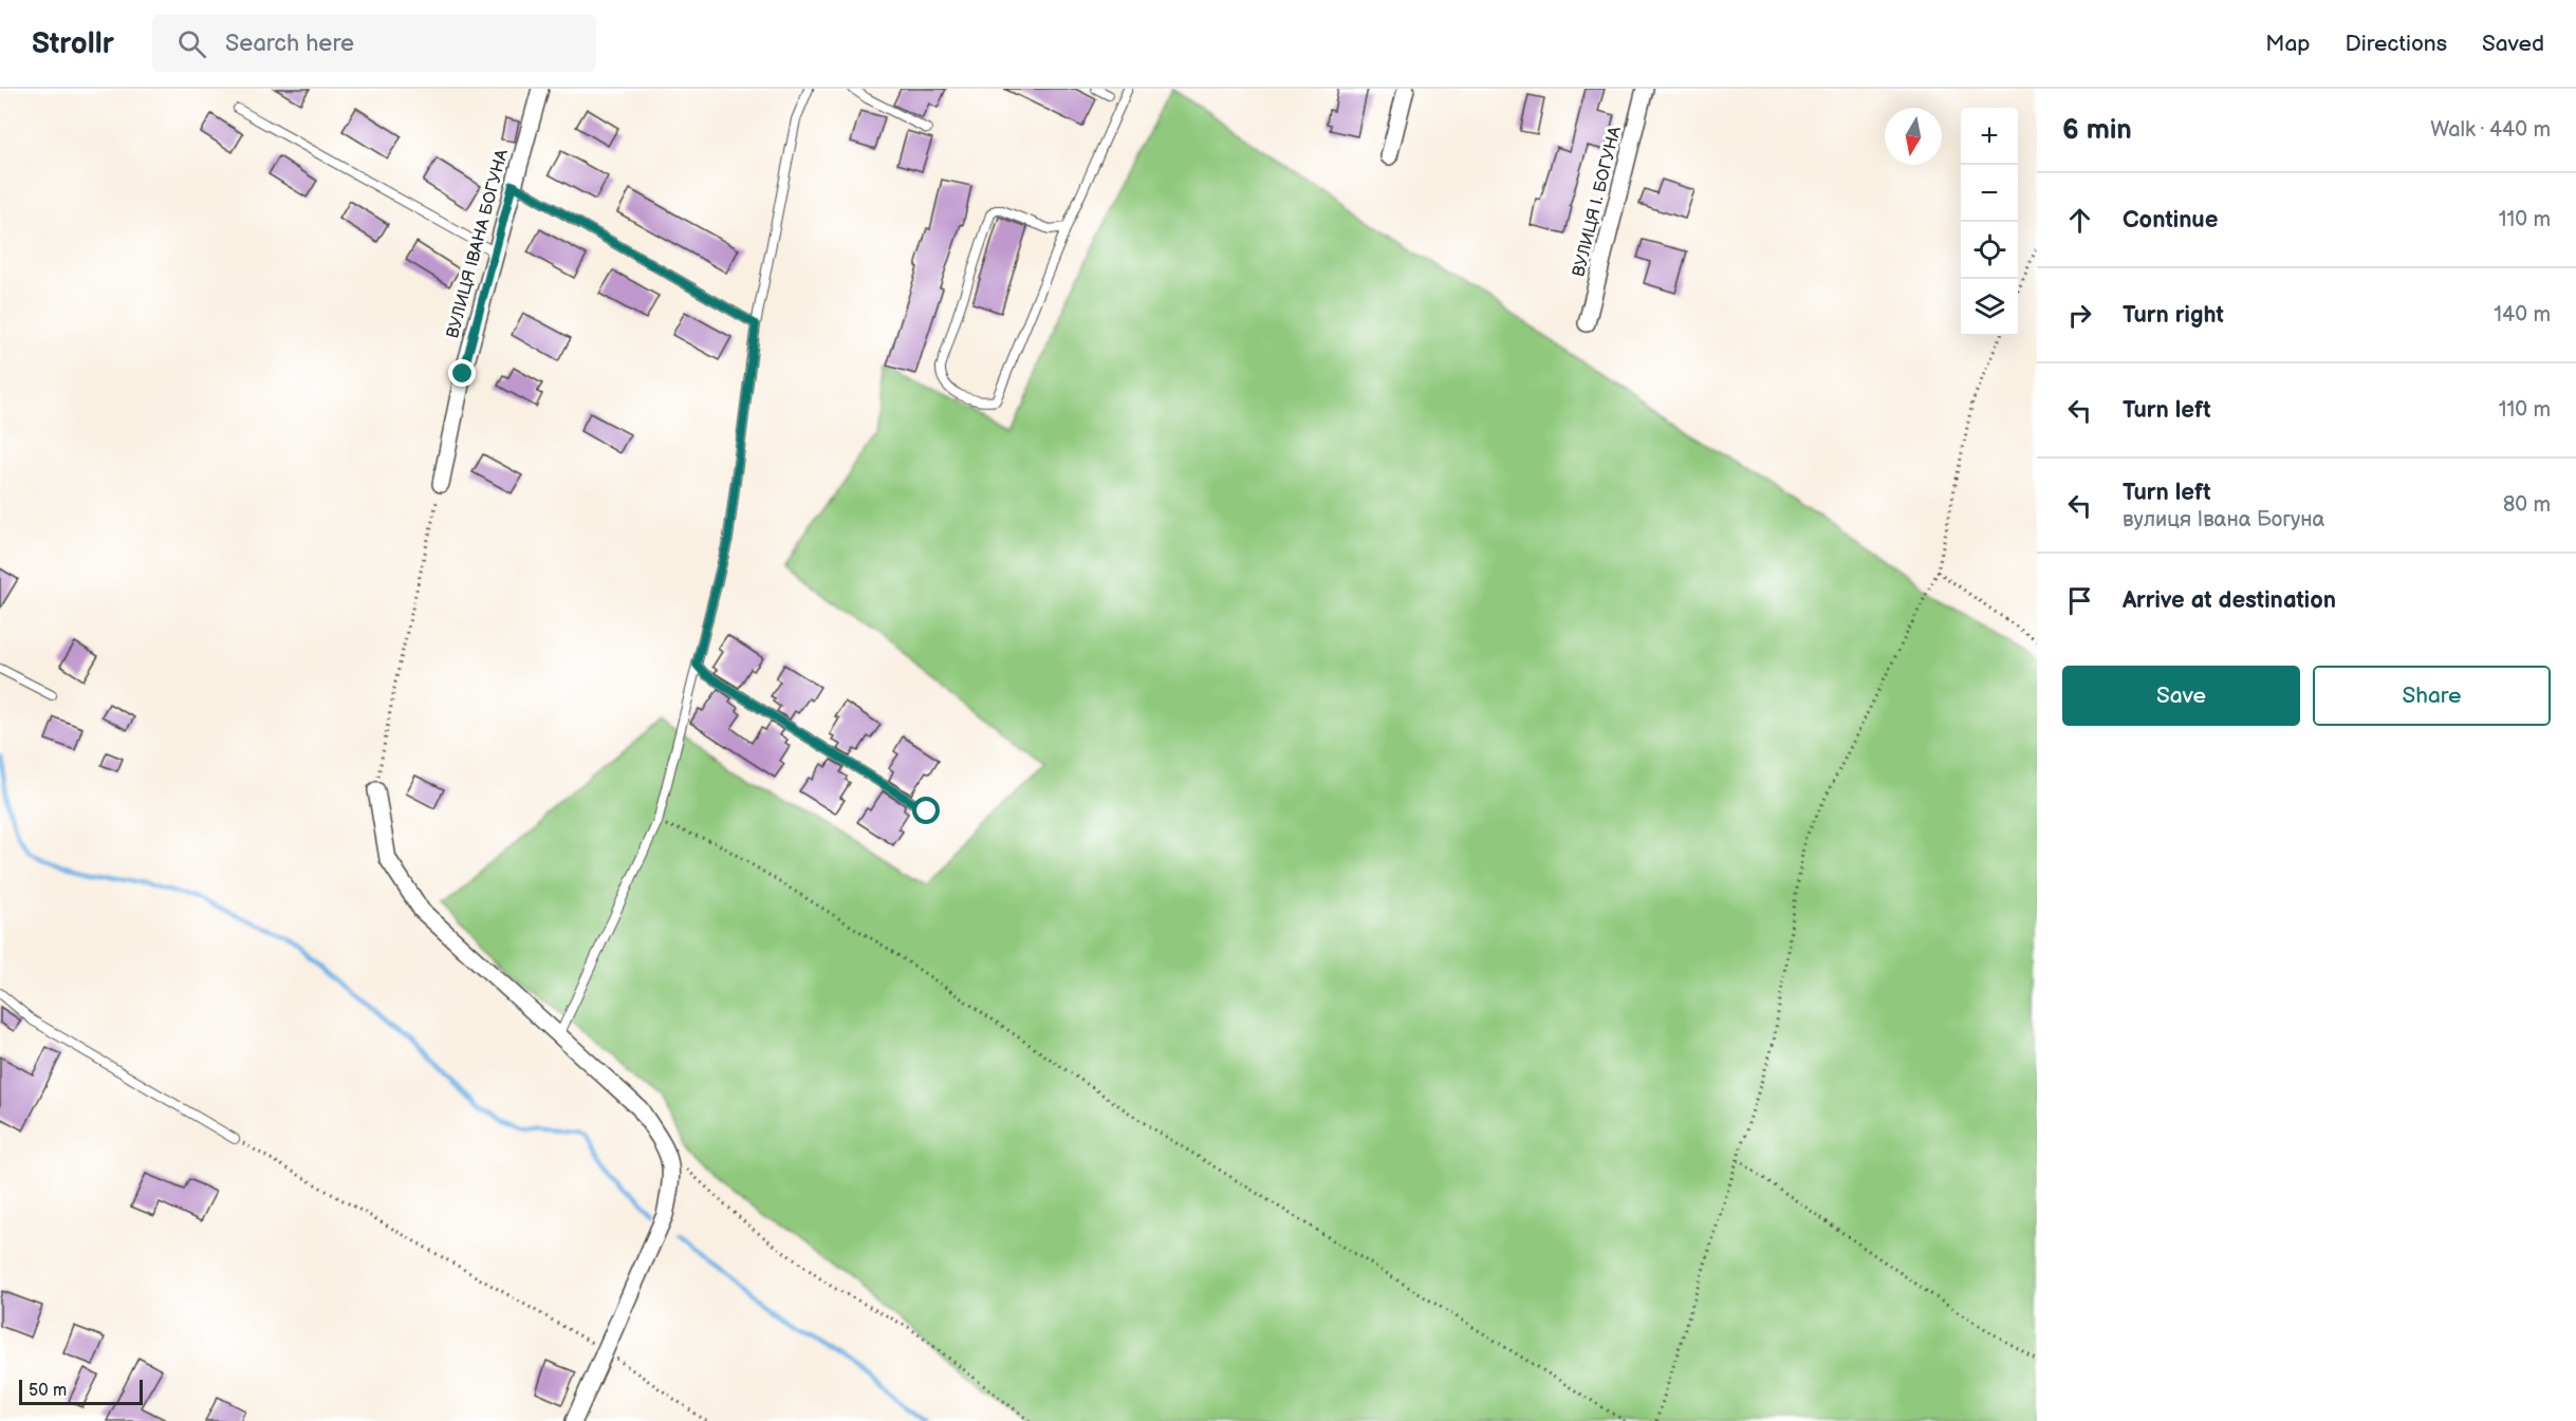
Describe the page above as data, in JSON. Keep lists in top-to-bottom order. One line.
{"streets":{"street":["ВУЛИЦЯ І. БОГУНА","ВУЛИЦЯ ІВАНА БОГУНА"]},"scale_bar":"50 m","north":"bottom","page":{"header":"Strollr","search":"Search here","nav":["Map","Directions","Saved"],"heading":["6 min","Walk · 440 m"],"map_buttons":["+","−"],"list":[["Continue","110 m"],["Turn right","140 m"],["Turn left","110 m"],["Turn left","вулиця Івана Богуна","80 m"],"Arrive at destination"],"buttons":["Save","Share"],"scale":"50 m"}}
